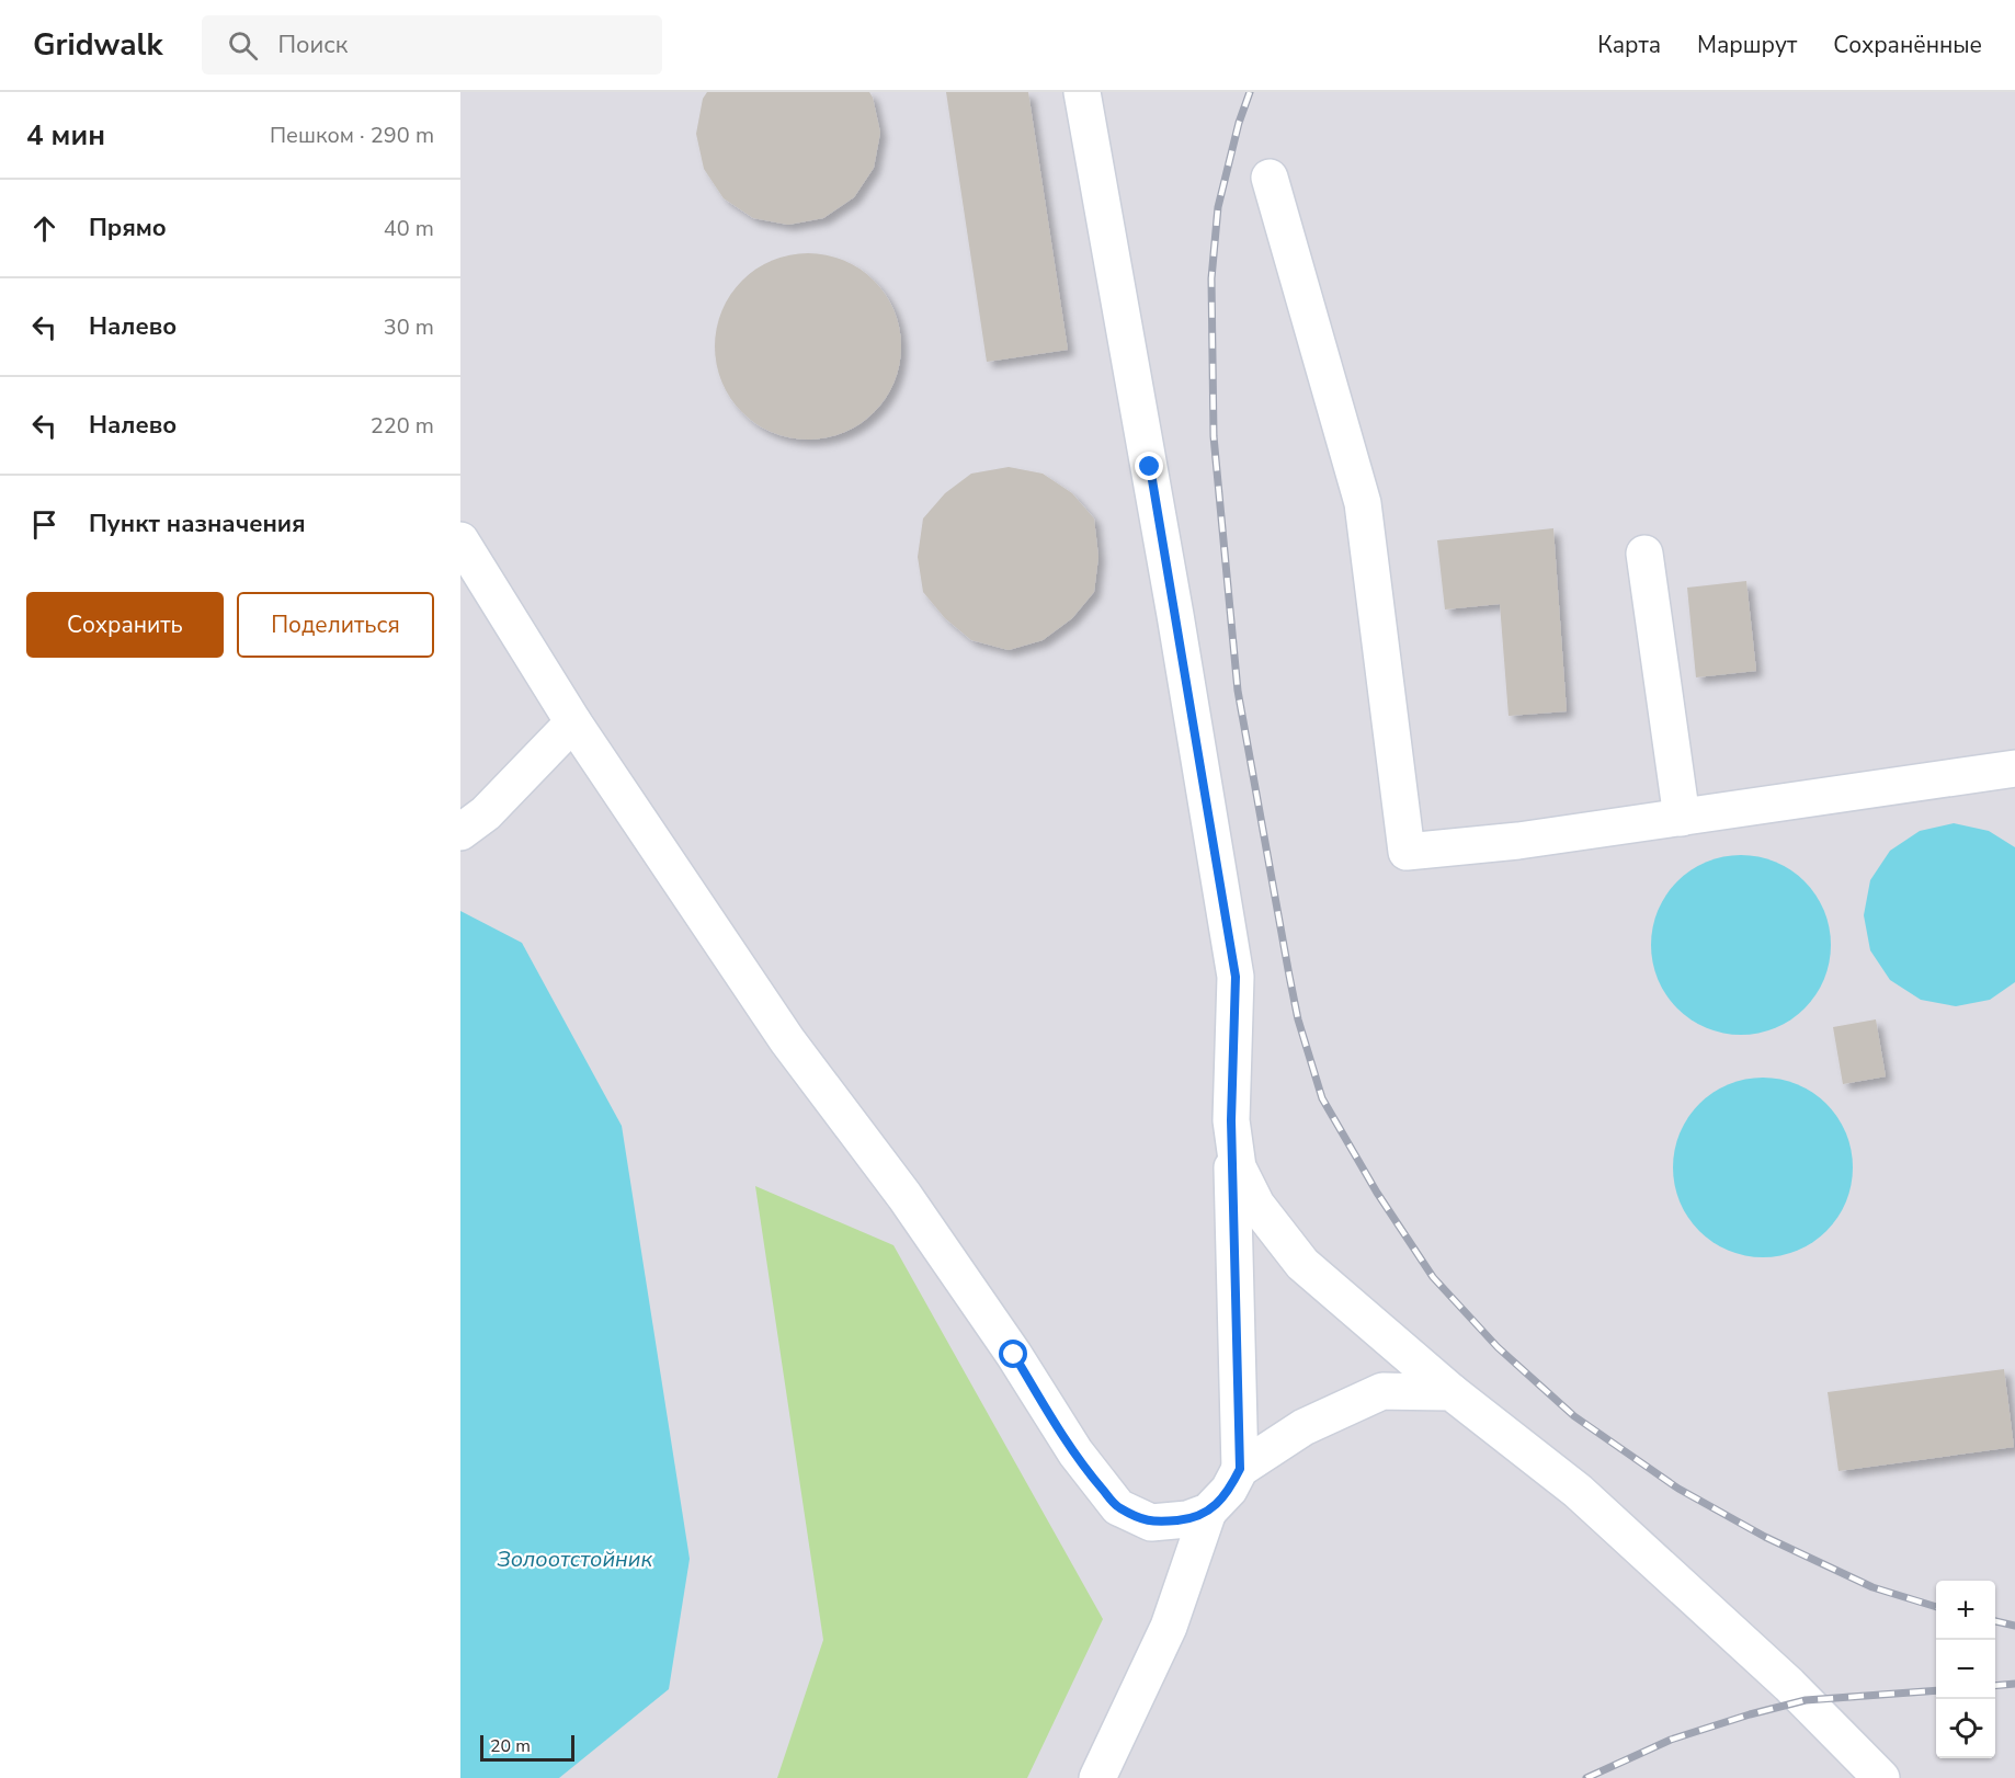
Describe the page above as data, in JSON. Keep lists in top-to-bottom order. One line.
{"water":["Золоотстойник"],"scale_bar":"20 m","page":{"header":"Gridwalk","search":"Поиск","nav":["Карта","Маршрут","Сохранённые"],"heading":["4 мин","Пешком · 290 m"],"list":[["Прямо","40 m"],["Налево","30 m"],["Налево","220 m"],"Пункт назначения"],"buttons":["Сохранить","Поделиться"],"map_buttons":["+","−"],"scale":"20 m"}}
